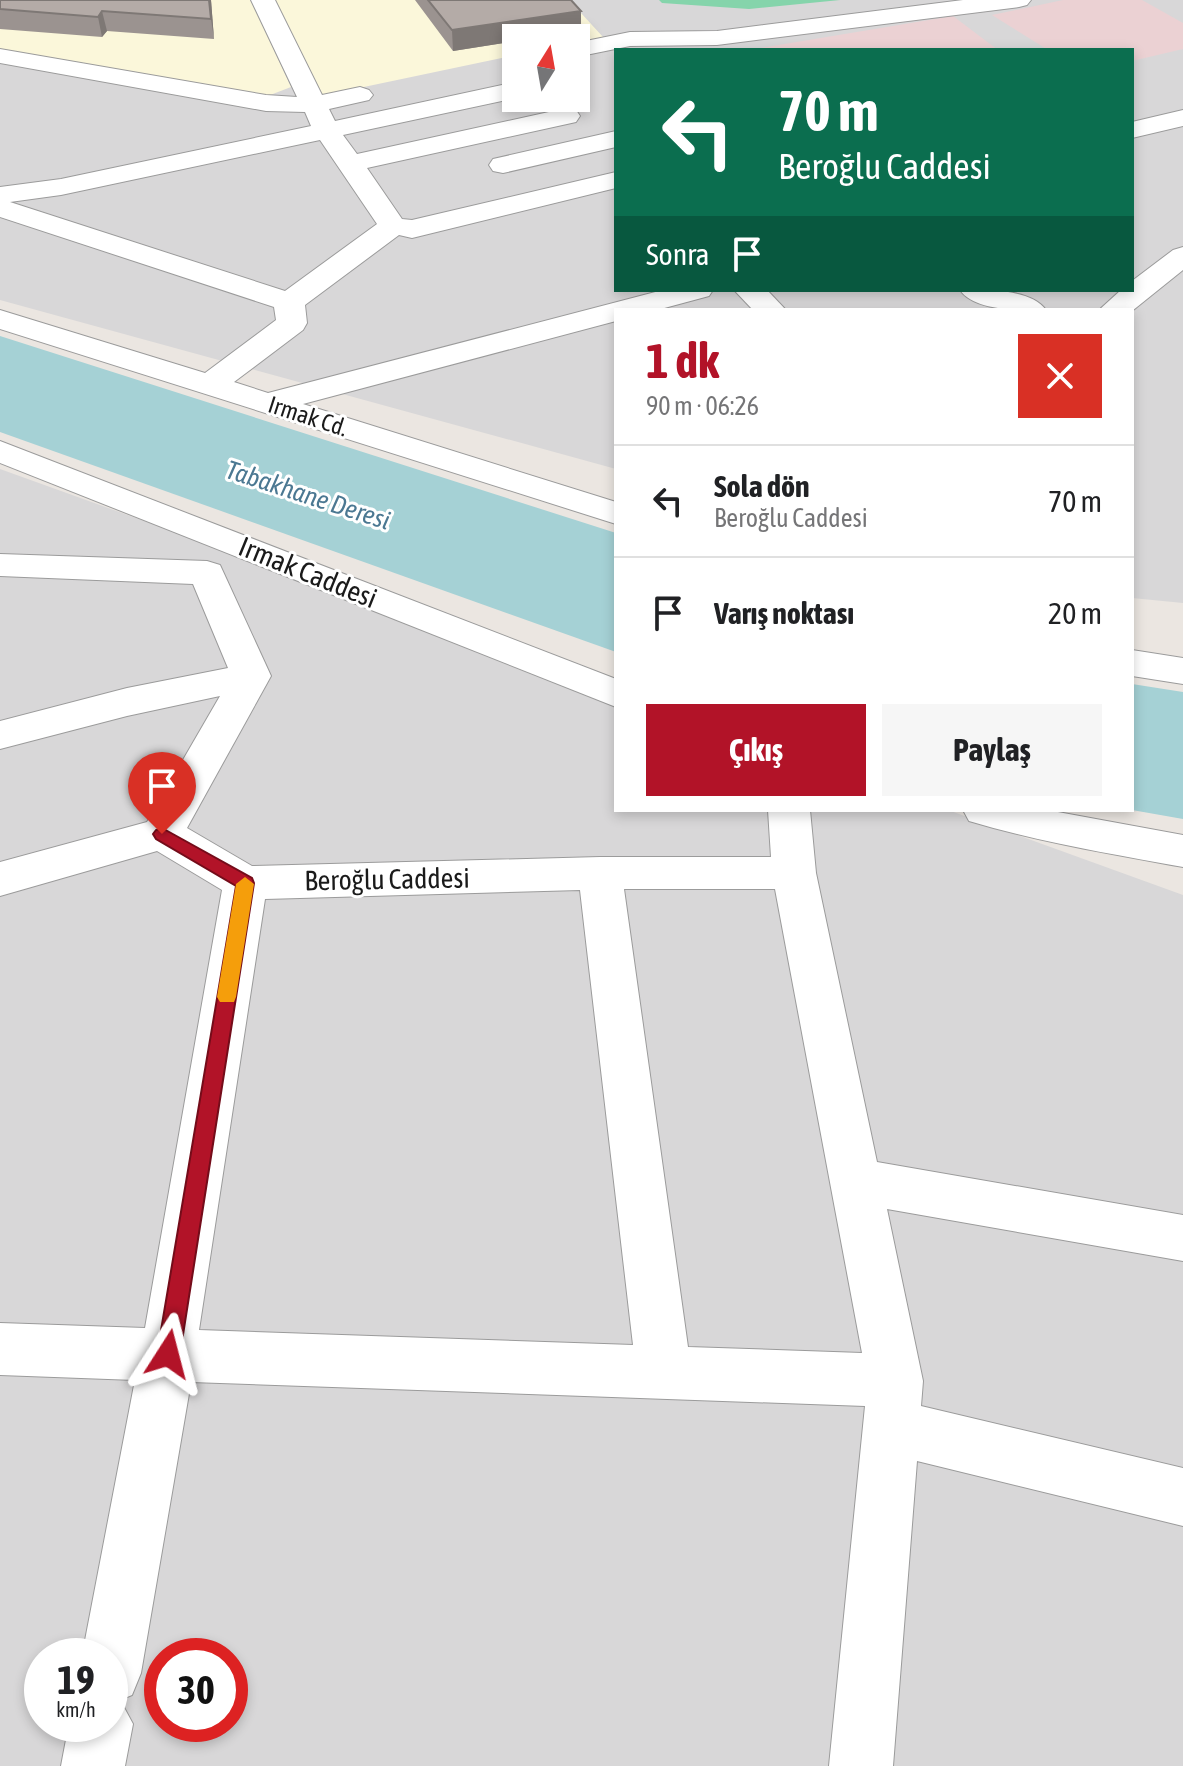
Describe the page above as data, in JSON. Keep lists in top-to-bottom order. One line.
{"streets":{"street":["Irmak Cd.","Irmak Caddesi","Beroğlu Caddesi"]},"water":["Tabakhane Deresi"],"north":"top","page":{"turn":["70 m","Beroğlu Caddesi"],"then":"Sonra","heading":["1 dk","90 m · 06:26"],"list":[{"name":"Sola dön","note":"Beroğlu Caddesi","value":"70 m"},{"name":"Varış noktası","value":"20 m"}],"buttons":["Çıkış","Paylaş"],"speed":"19 km/h","limit":"30"}}
